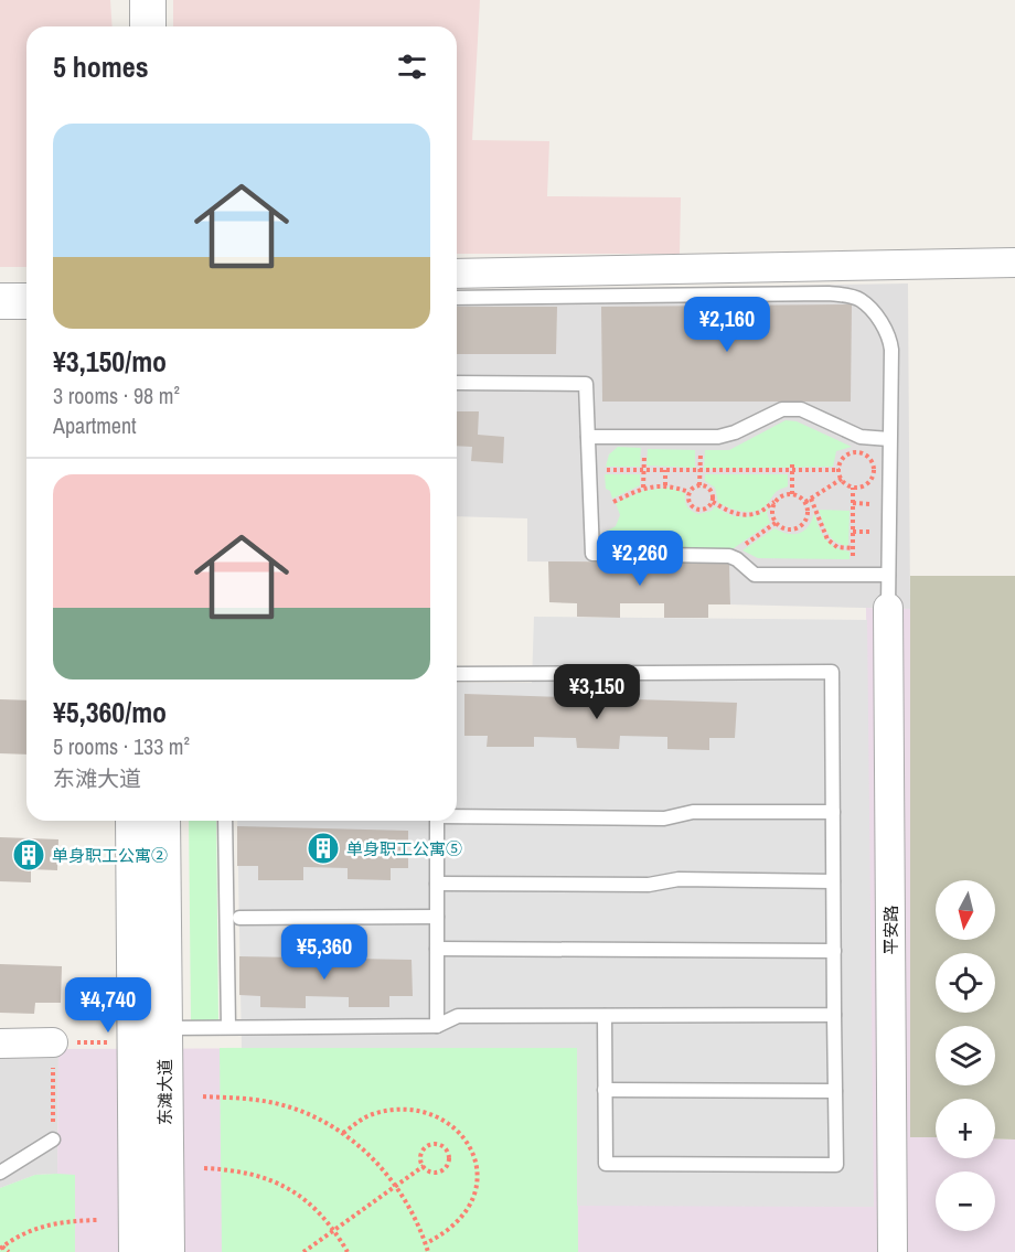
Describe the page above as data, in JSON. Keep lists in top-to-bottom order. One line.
{"streets":{"street":["平安路","东滩大道"]},"places":{"building":["单身职工公寓⑤","单身职工公寓②"]},"north":"bottom","page":{"heading":"5 homes","list":[{"name":"¥3,150/mo","note":"3 rooms · 98 m² · Apartment"},{"name":"¥5,360/mo","note":"5 rooms · 133 m² · 东滩大道"}],"price":["¥2,160","¥2,260","¥3,150","¥5,360","¥4,740"],"map_buttons":["+","−"]}}
